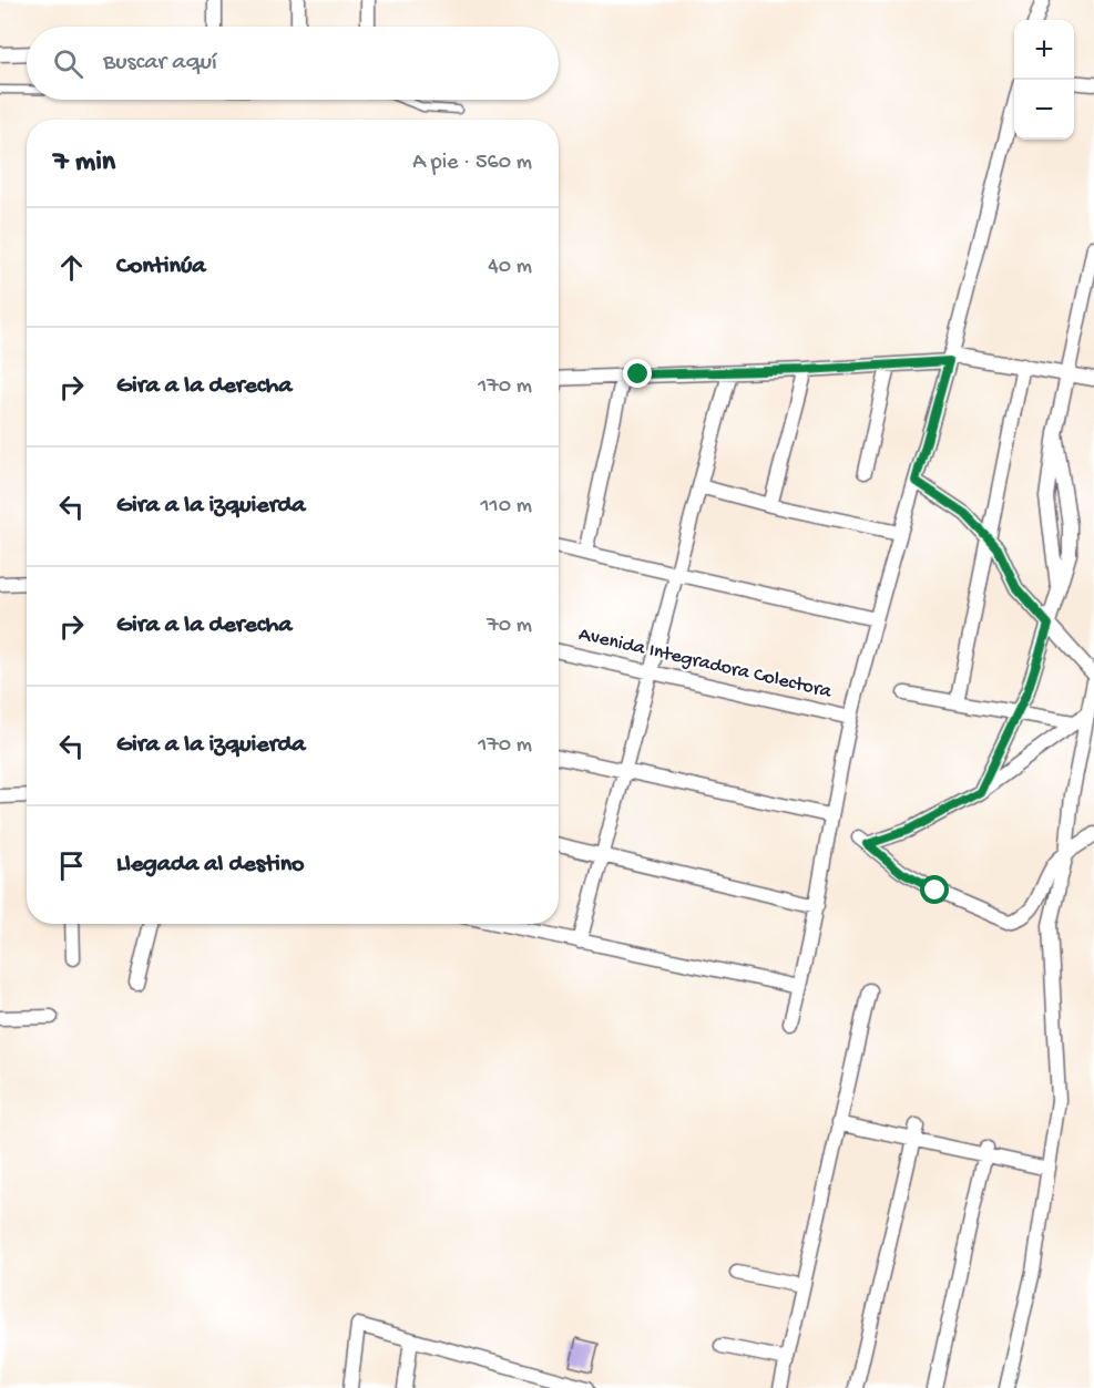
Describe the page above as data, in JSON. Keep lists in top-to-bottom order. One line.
{"streets":{"street":["Avenida Integradora Colectora"]},"page":{"map_buttons":["+","−"],"search":"Buscar aquí","heading":["7 min","A pie · 560 m"],"list":[["Continúa","40 m"],["Gira a la derecha","170 m"],["Gira a la izquierda","110 m"],["Gira a la derecha","70 m"],["Gira a la izquierda","170 m"],"Llegada al destino"]}}
